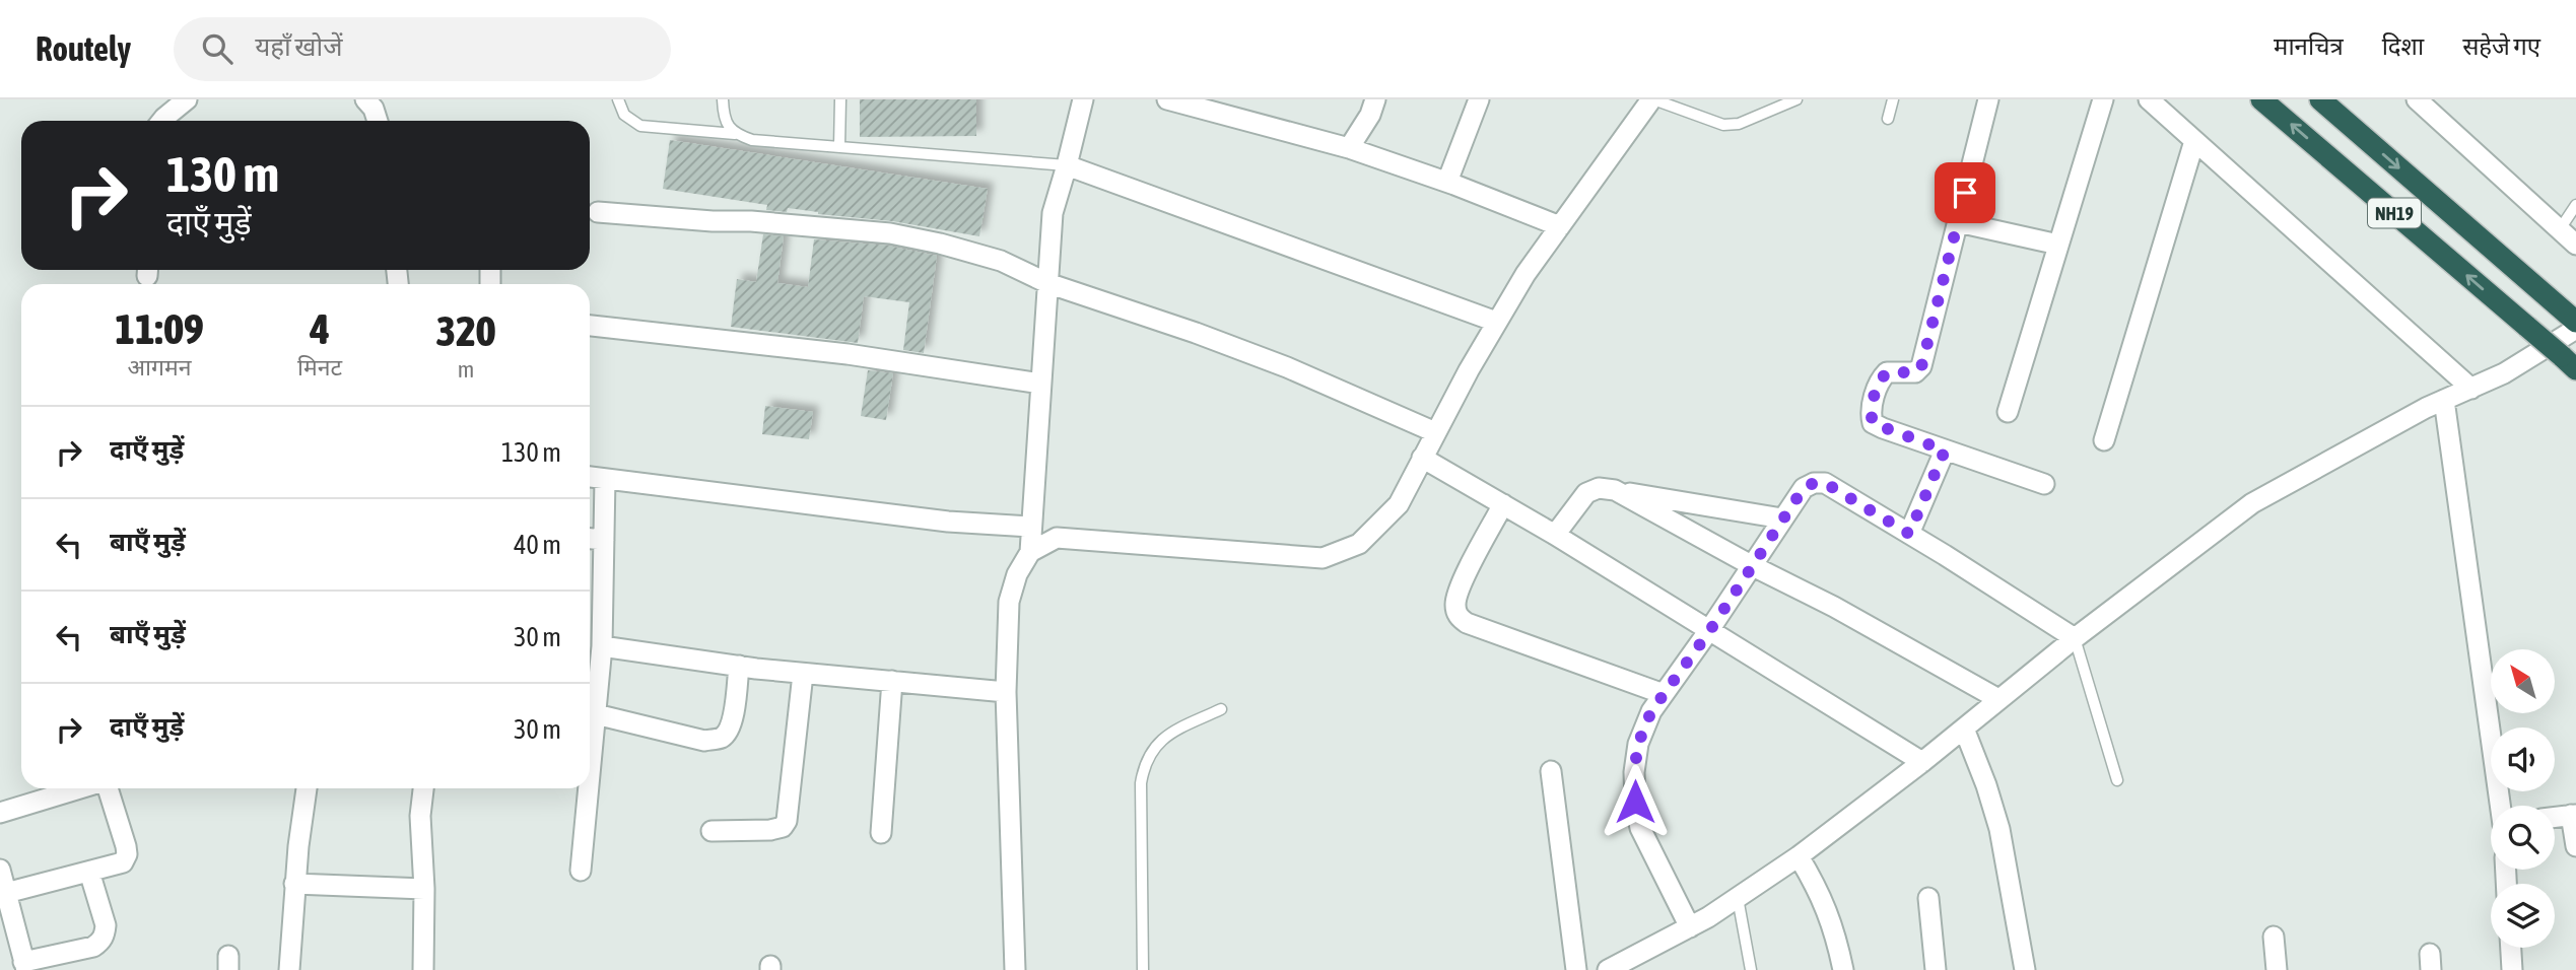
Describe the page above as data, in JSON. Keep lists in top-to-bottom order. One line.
{"streets":{"highway":["NH19"]},"north":"top left","page":{"header":"Routely","search":"यहाँ खोजें","nav":["मानचित्र","दिशा","सहेजे गए"],"turn":["130 m","दाएँ मुड़ें"],"eta":["11:09","आगमन","4","मिनट","320","m"],"list":[{"name":"दाएँ मुड़ें","value":"130 m"},{"name":"बाएँ मुड़ें","value":"40 m"},{"name":"बाएँ मुड़ें","value":"30 m"},{"name":"दाएँ मुड़ें","value":"30 m"}]}}
